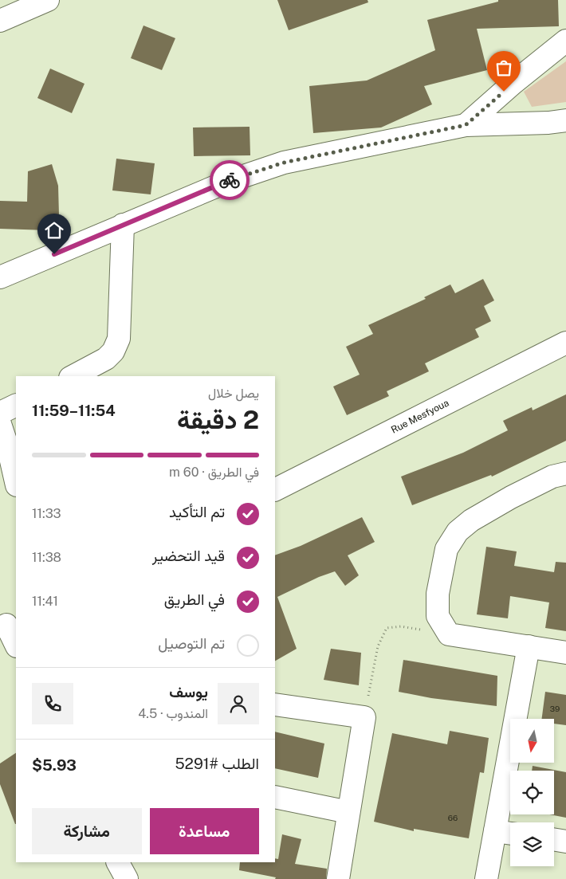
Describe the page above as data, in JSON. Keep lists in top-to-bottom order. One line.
{"streets":{"street":["Rue Mesfyoua"]},"house_numbers":["39","66"],"north":"bottom","page":{"heading":["2 دقيقة","يصل خلال","11:54–11:59"],"panel":["يوسف","المندوب · 4.5","الطلب #5291","$5.93"],"bar":"في الطريق · 60 m","list":[["تم التأكيد","11:33"],["قيد التحضير","11:38"],["في الطريق","11:41"],"تم التوصيل"],"buttons":["مساعدة","مشاركة"]}}
